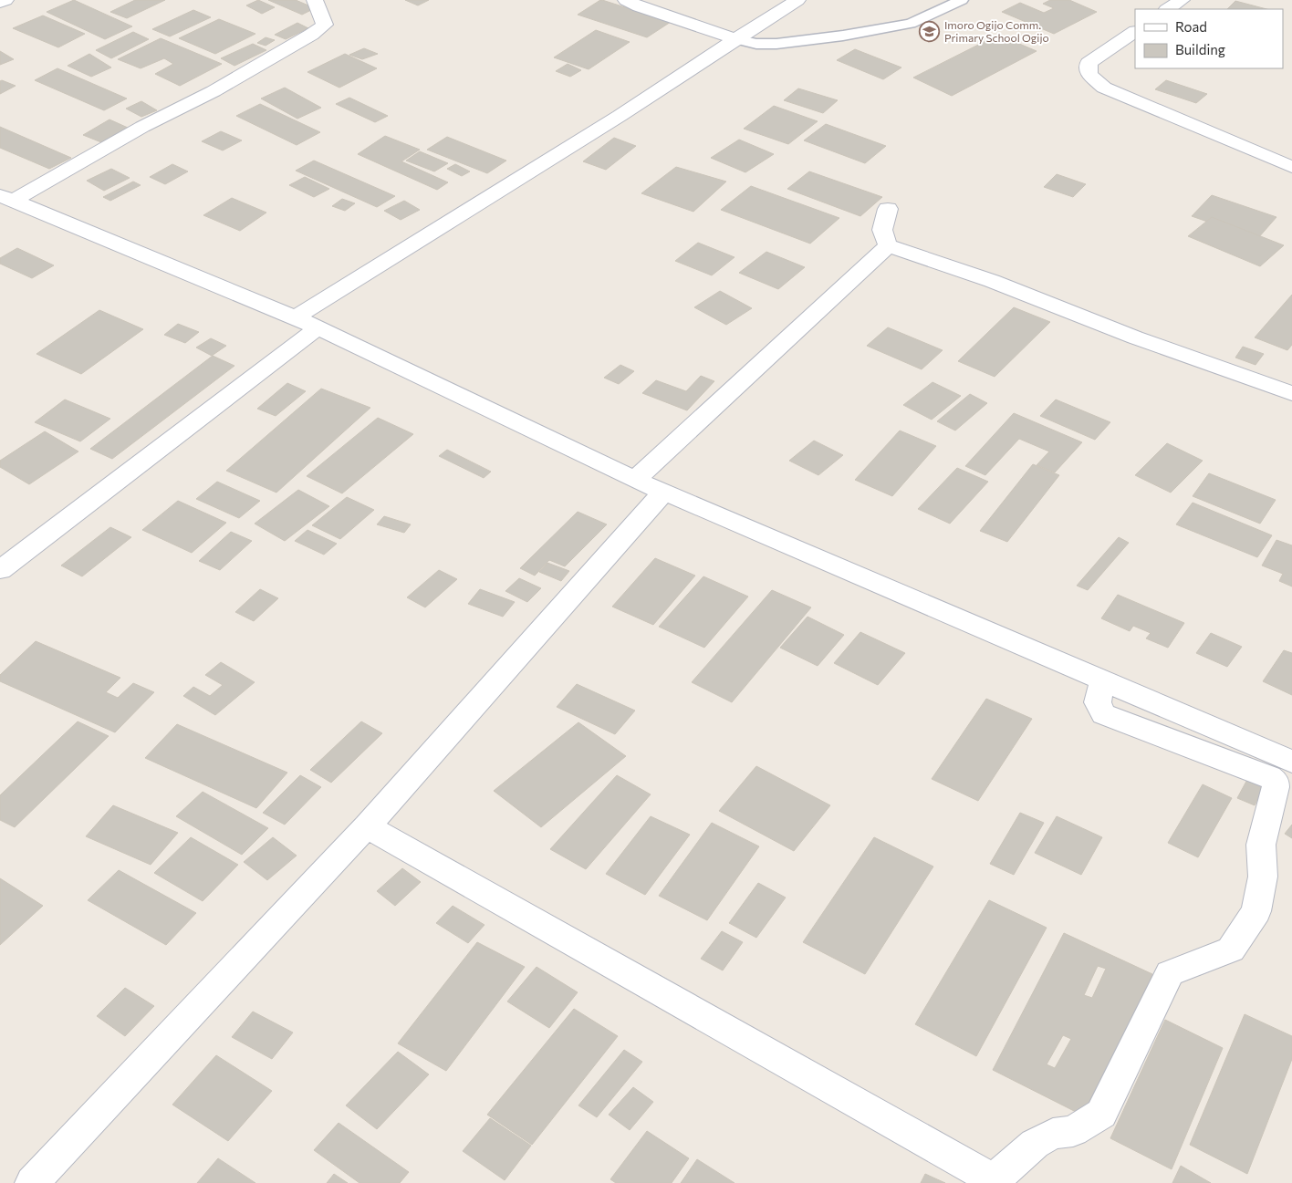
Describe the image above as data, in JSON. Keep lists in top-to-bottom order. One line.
{"places":{"school or university":["Imoro Ogijo Comm. Primary School Ogijo"]},"legend":["Road","Building"]}
